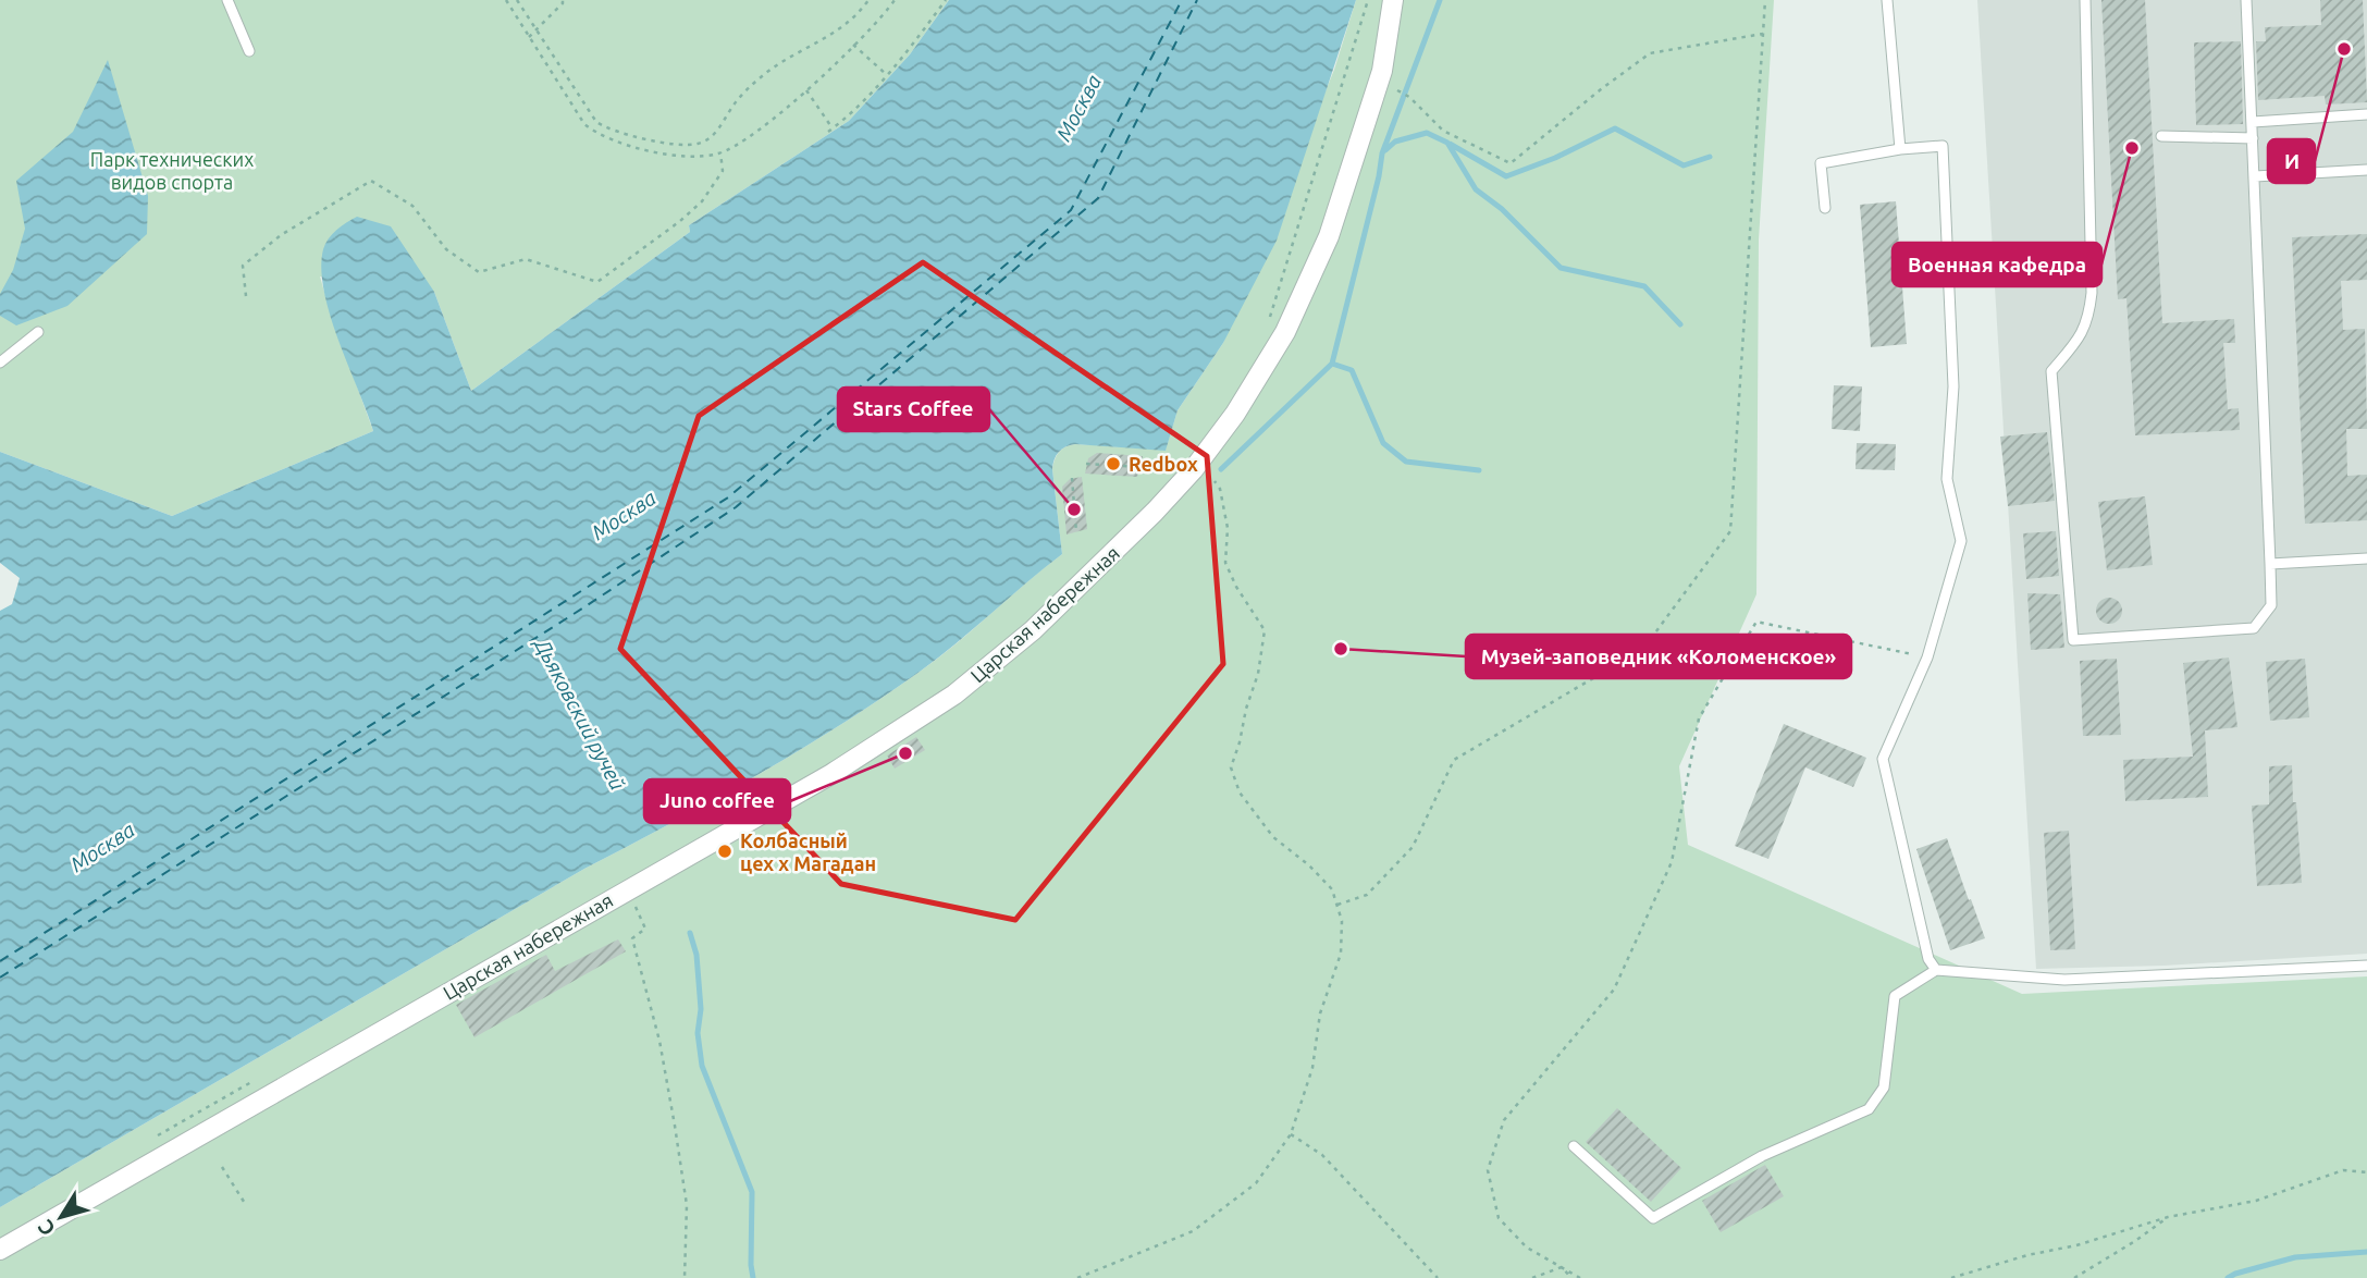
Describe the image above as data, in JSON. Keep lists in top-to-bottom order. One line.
{"streets":{"street":["Царская набережная"]},"water":["Москва","Дьяковский ручей"],"parks":["Парк технических видов спорта"],"places":["И","Военная кафедра","Redbox","Stars Coffee","Музей-заповедник «Коломенское»","Juno coffee","Колбасный цех x Магадан"],"north":"bottom left"}
